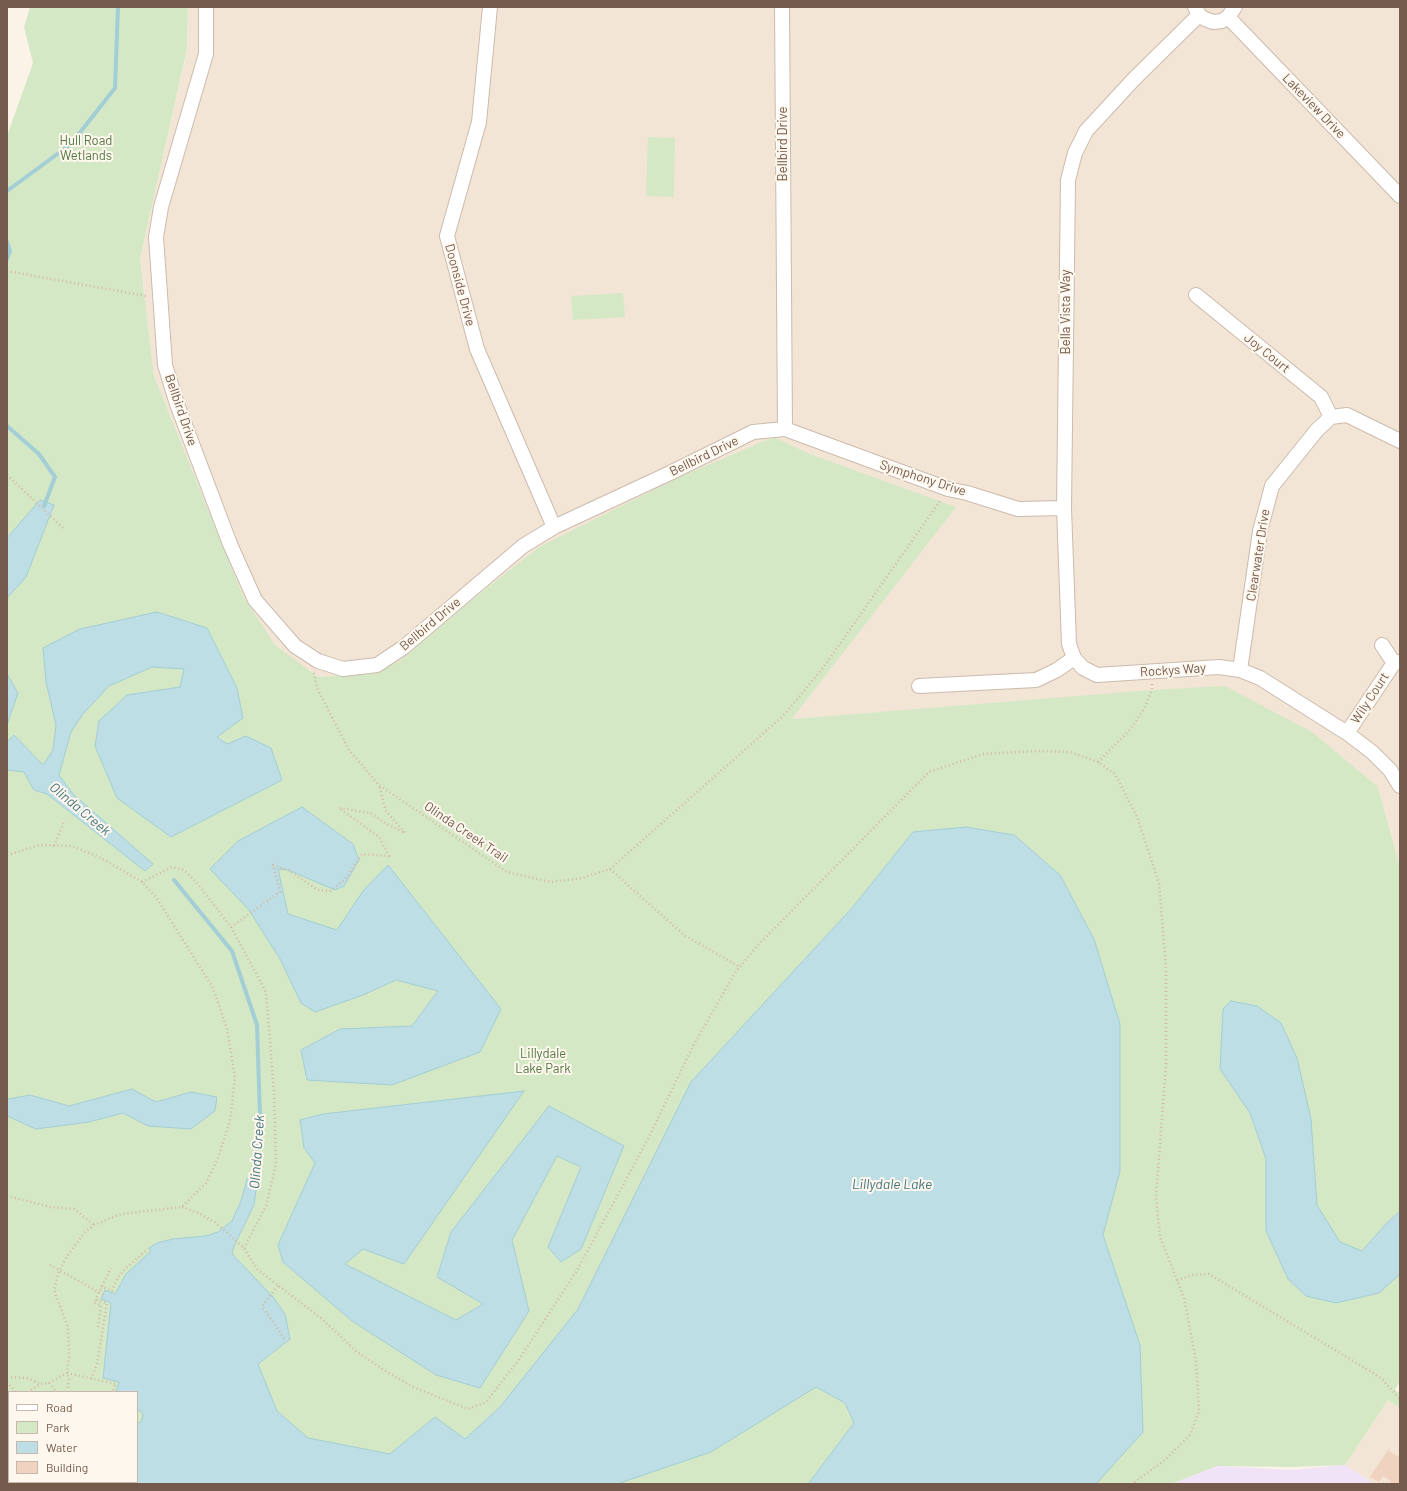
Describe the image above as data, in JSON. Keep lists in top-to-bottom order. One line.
{"streets":{"street":["Lakeview Drive","Bellbird Drive","Doonside Drive","Bella Vista Way","Joy Court","Symphony Drive","Clearwater Drive","Rockys Way","Wily Court"],"path":["Olinda Creek Trail"]},"crossings":[["Bellbird Drive","Doonside Drive"],["Bellbird Drive","Symphony Drive"],["Bella Vista Way","Symphony Drive"],["Bella Vista Way","Rockys Way"],["Joy Court","Clearwater Drive"],["Clearwater Drive","Rockys Way"],["Rockys Way","Wily Court"]],"water":["Olinda Creek","Lillydale Lake"],"parks":["Hull Road Wetlands","Lillydale Lake Park"],"legend":["Road","Park","Water","Building"]}
